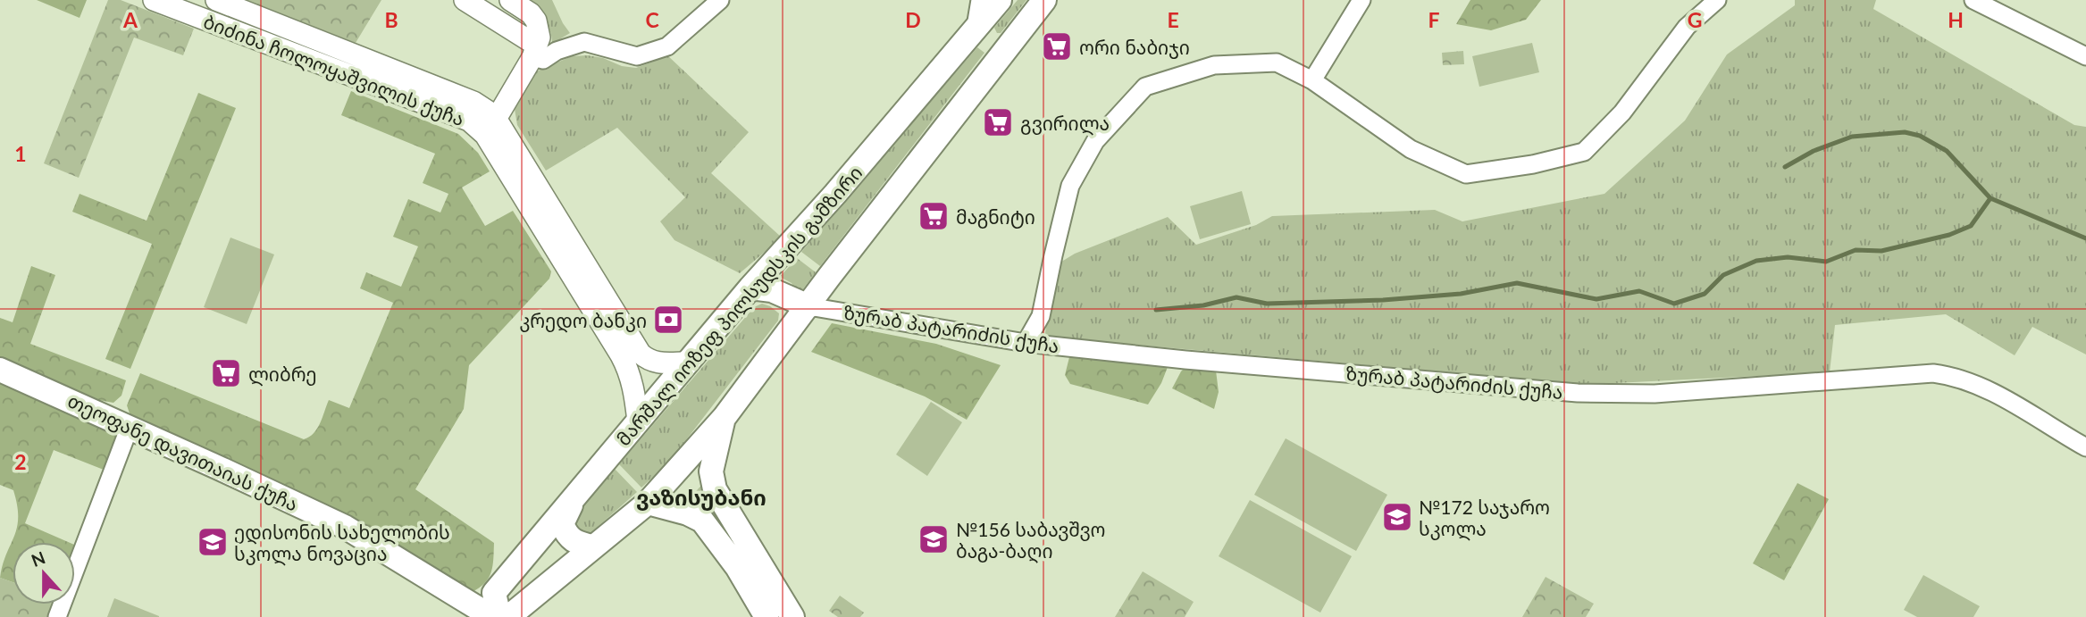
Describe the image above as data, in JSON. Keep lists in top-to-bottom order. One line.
{"streets":{"main road":["მარშალ იოზეფ პილსუდსკის გამზირი","თეოფანე დავითაიას ქუჩა"],"street":["ბიძინა ჩოლოყაშვილის ქუჩა","ზურაბ პატარიძის ქუჩა"]},"crossings":[["ბიძინა ჩოლოყაშვილის ქუჩა","მარშალ იოზეფ პილსუდსკის გამზირი"]],"districts":["ვაზისუბანი"],"places":{"supermarket":["ორი ნაბიჯი","გვირილა","მაგნიტი","ლიბრე"],"bank":["კრედო ბანკი"],"school or university":["№172 საჯარო სკოლა","№156 საბავშვო ბაგა-ბაღი","ედისონის სახელობის სკოლა ნოვაცია"]},"north":"top","grid":{"columns":["A","B","C","D","E","F","G","H"],"rows":["1","2"]}}
